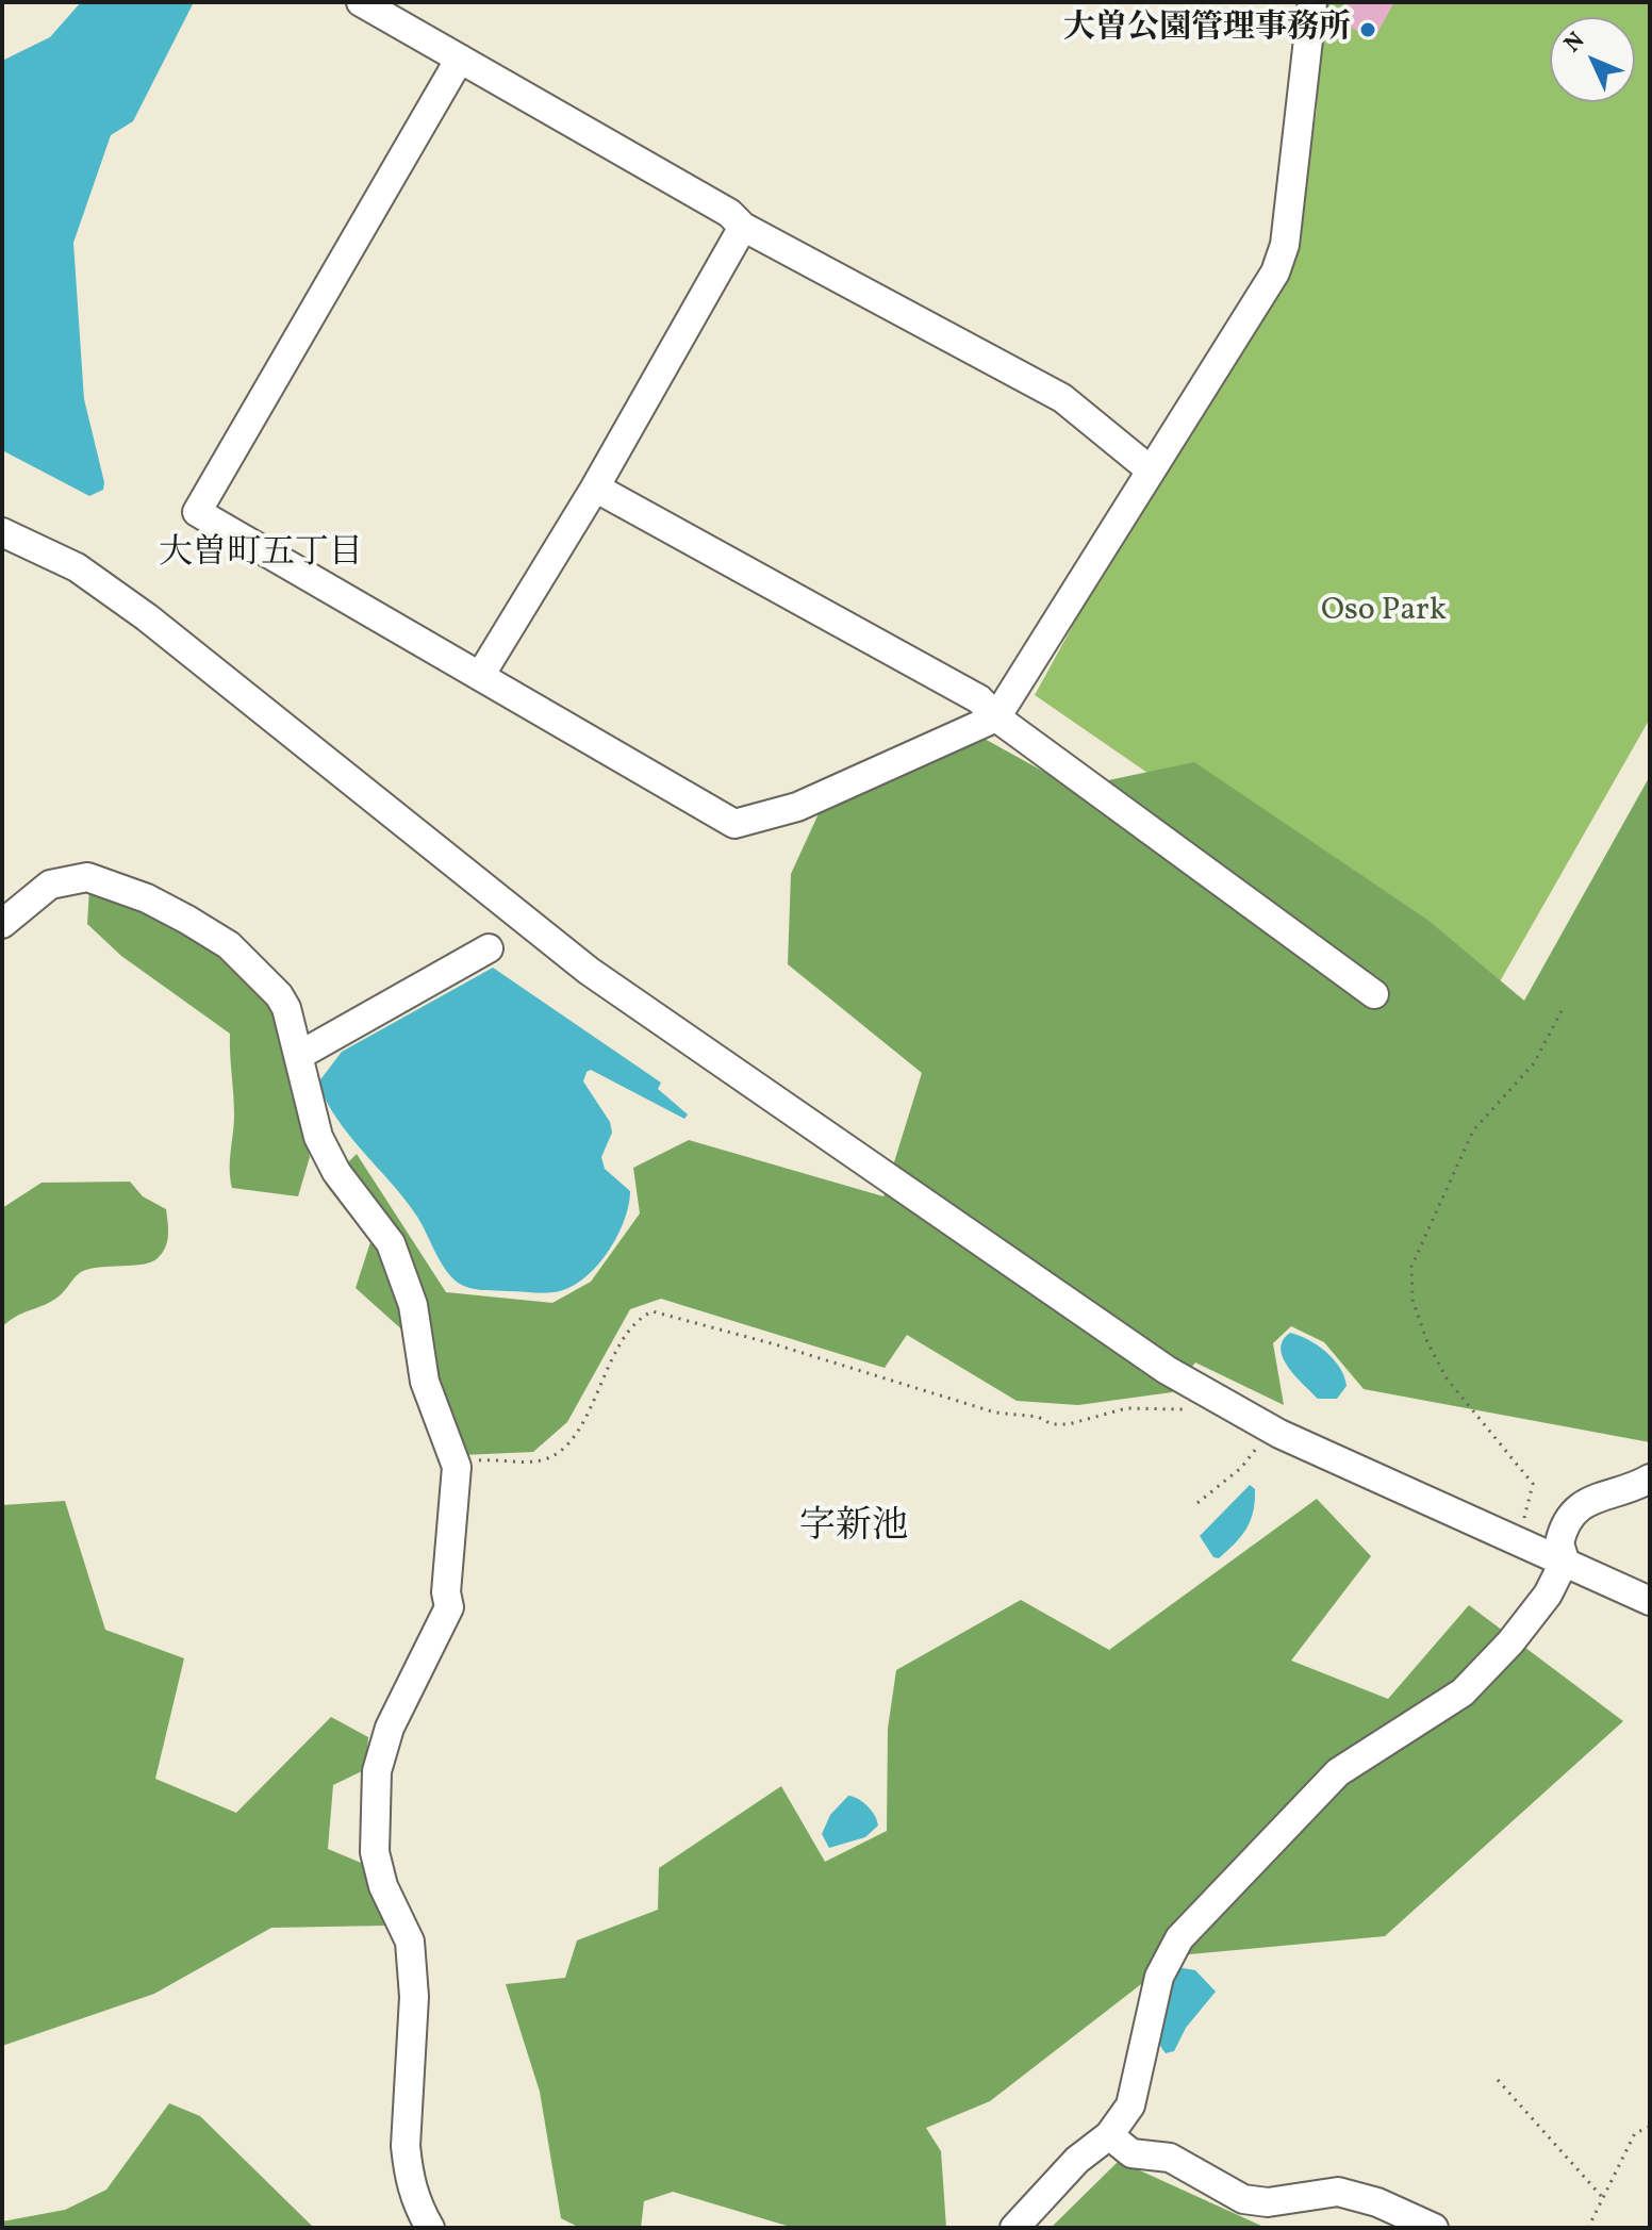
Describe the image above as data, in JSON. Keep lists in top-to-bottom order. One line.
{"districts":["大曽町五丁目","字新池"],"parks":["Oso Park"],"places":["大曽公園管理事務所"],"north":"top left"}
